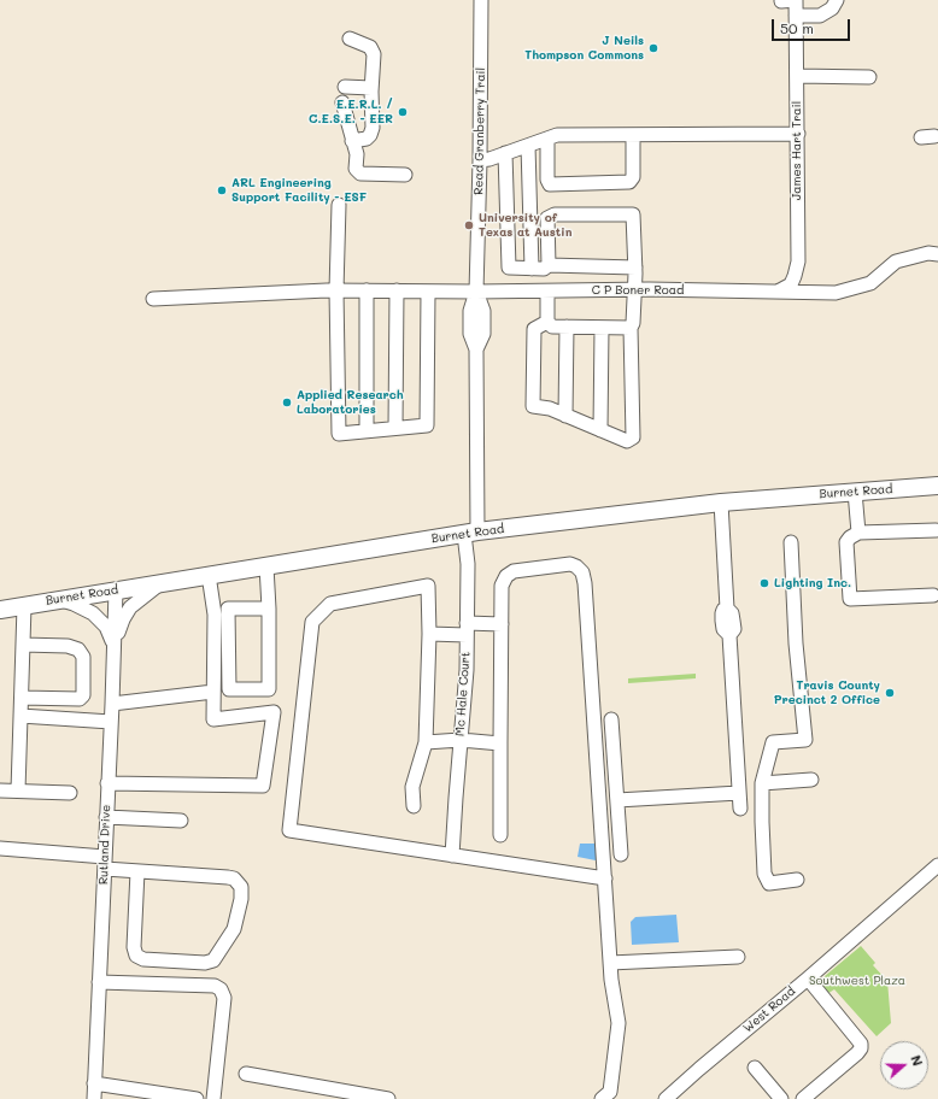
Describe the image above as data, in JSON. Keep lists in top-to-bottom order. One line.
{"streets":{"main road":["Burnet Road"],"street":["Read Granberry Trail","James Hart Trail","C P Boner Road","Mc Hale Court","Rutland Drive","West Road"]},"crossings":[["Read Granberry Trail","C P Boner Road"],["Read Granberry Trail","Burnet Road"],["Read Granberry Trail","Mc Hale Court"],["James Hart Trail","C P Boner Road"],["Burnet Road","Mc Hale Court"],["Burnet Road","Rutland Drive"]],"parks":["Southwest Plaza"],"places":["J Neils Thompson Commons","E.E.R.L. / C.E.S.E. - EER","ARL Engineering Support Facility - ESF","University of Texas at Austin","Applied Research Laboratories","Lighting Inc.","Travis County Precinct 2 Office"],"scale_bar":"50 m","north":"right"}
